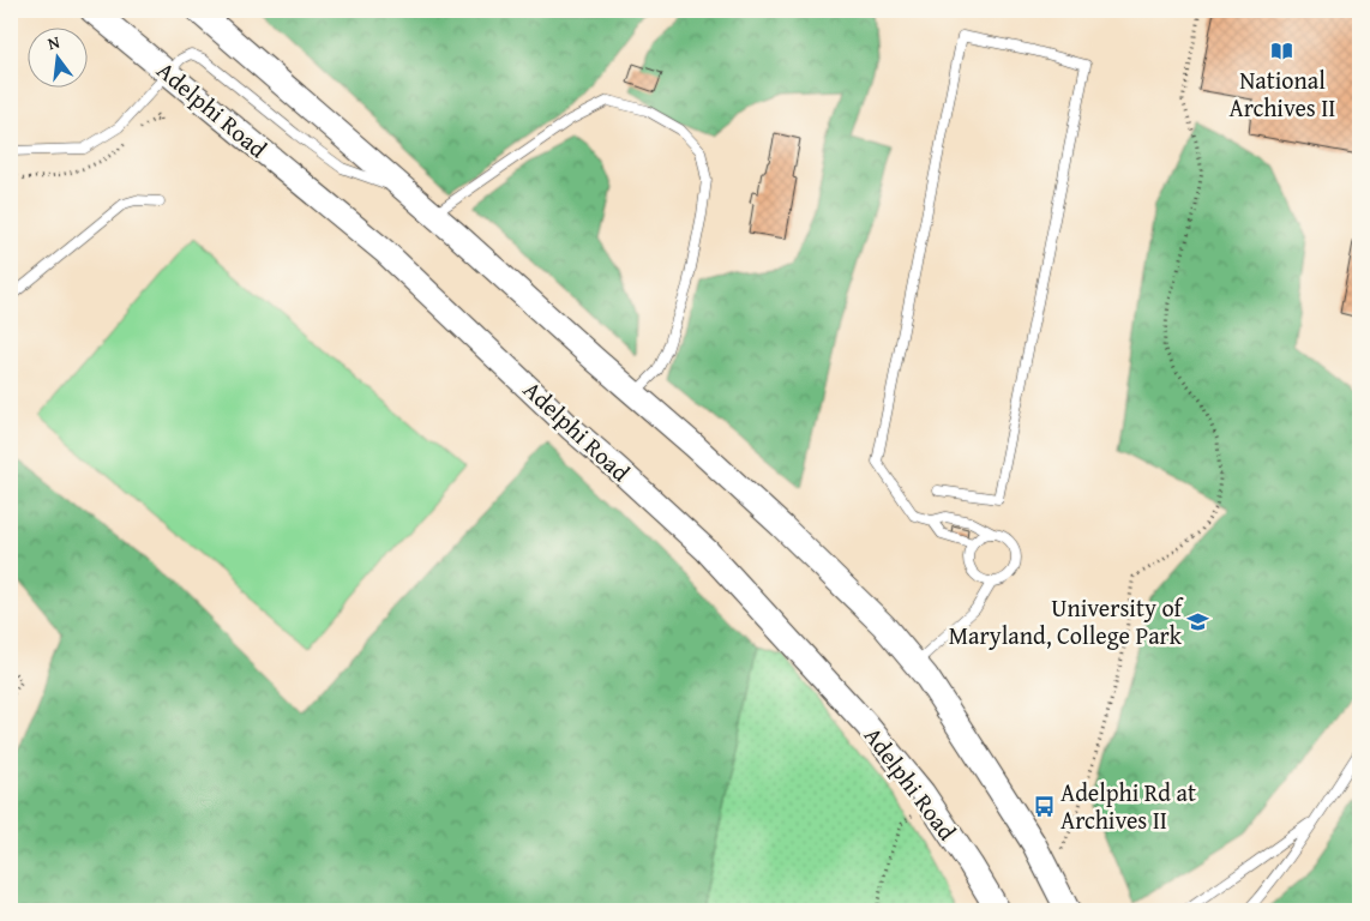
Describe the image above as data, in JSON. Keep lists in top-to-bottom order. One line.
{"streets":{"main road":["Adelphi Road"]},"places":{"library":["National Archives II"],"school or university":["University of Maryland, College Park"],"bus stop":["Adelphi Rd at Archives II"]},"north":"top"}
